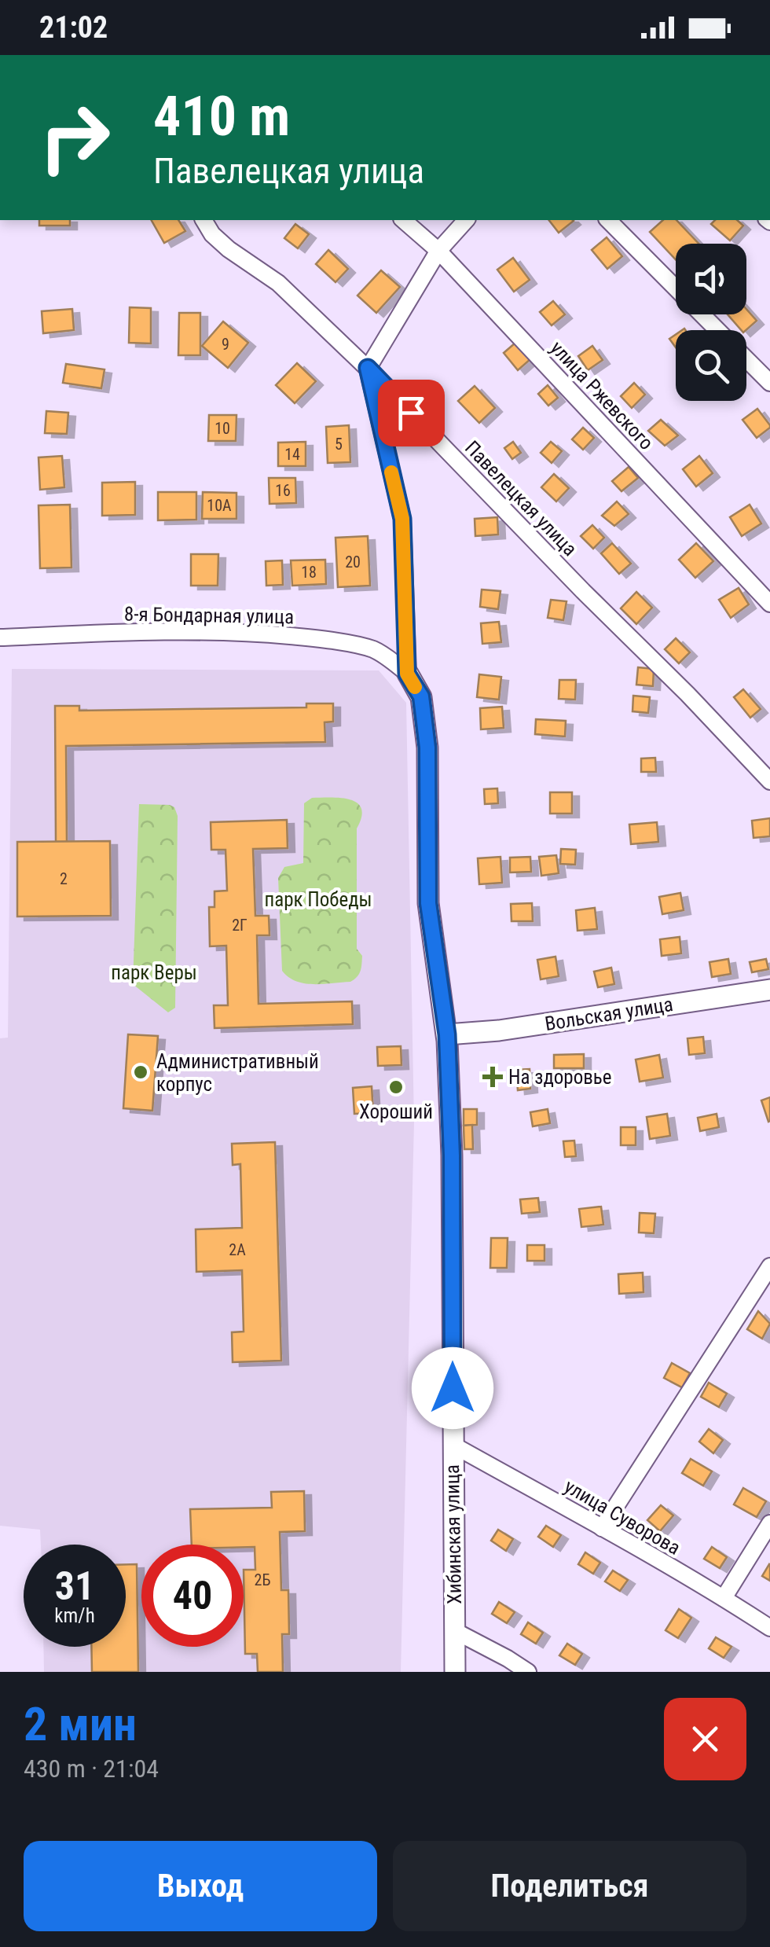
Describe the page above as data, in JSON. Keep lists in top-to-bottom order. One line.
{"streets":{"street":["улица Ржевского","Павелецкая улица","8-я Бондарная улица","Вольская улица","улица Суворова","Хибинская улица"]},"crossings":[["Павелецкая улица","Хибинская улица"],["8-я Бондарная улица","Хибинская улица"],["Вольская улица","Хибинская улица"],["улица Суворова","Хибинская улица"]],"parks":["парк Победы","парк Веры"],"places":{"other":["Административный корпус","Хороший"],"health":["На здоровье"]},"house_numbers":["9","10","5","14","16","10А","20","18","2","2Г","2А","2Б"],"page":{"status":"21:02","turn":["410 m","Павелецкая улица"],"speed":"31 km/h","limit":"40","heading":["2 мин","430 m · 21:04"],"buttons":["Выход","Поделиться"]}}
